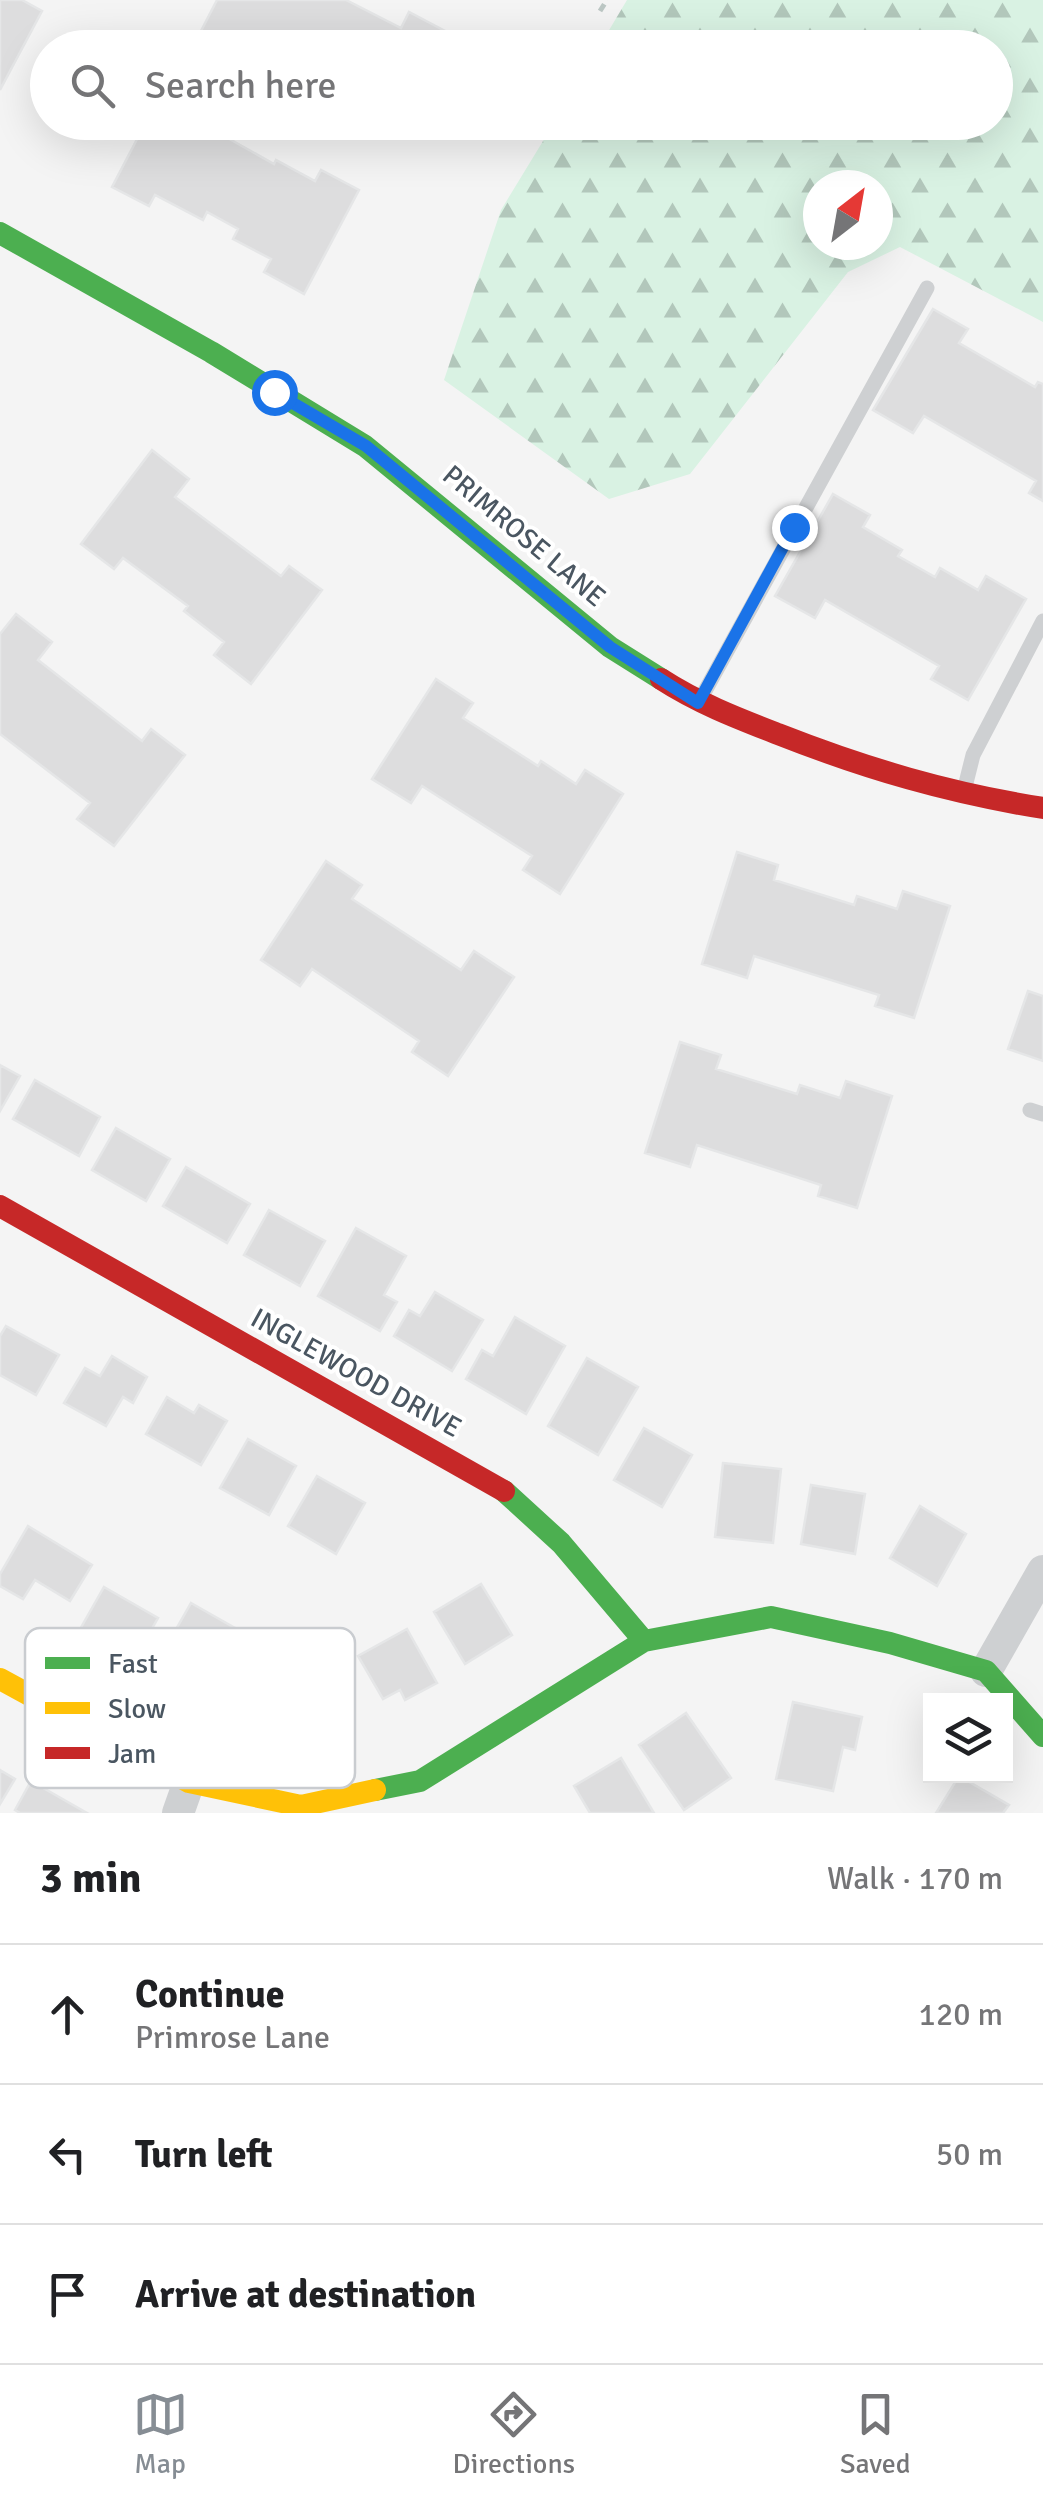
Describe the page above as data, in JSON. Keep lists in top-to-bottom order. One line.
{"streets":{"street":["PRIMROSE LANE","INGLEWOOD DRIVE"]},"legend":["Fast","Slow","Jam"],"north":"top right","page":{"search":"Search here","heading":["3 min","Walk · 170 m"],"list":[["Continue","Primrose Lane","120 m"],["Turn left","50 m"],"Arrive at destination"],"nav":["Map","Directions","Saved"]}}
